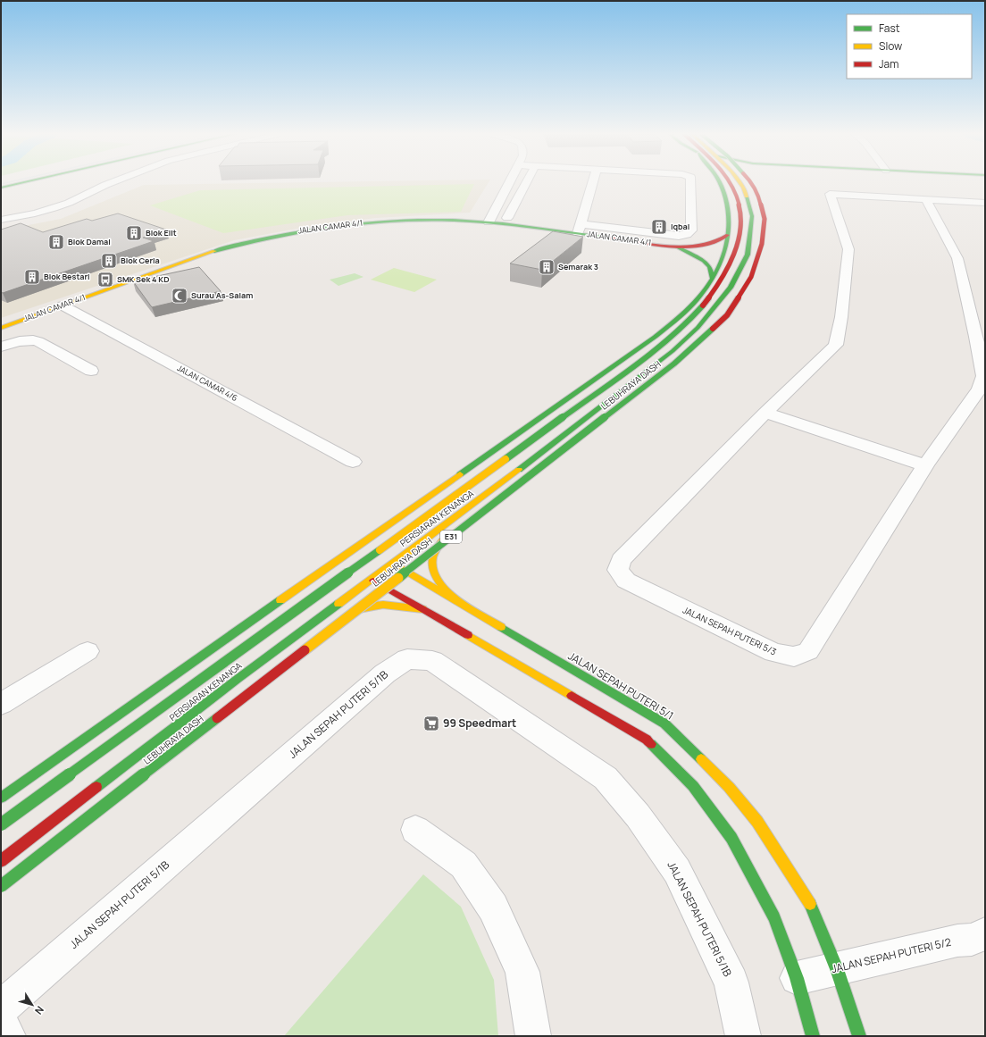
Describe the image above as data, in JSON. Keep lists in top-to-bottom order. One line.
{"streets":{"main road":["JALAN CAMAR 4/1","LEBUHRAYA DASH","PERSIARAN KENANGA","E31","JALAN SEPAH PUTERI 5/1"],"street":["JALAN CAMAR 4/6","JALAN SEPAH PUTERI 5/3","JALAN SEPAH PUTERI 5/1B","JALAN SEPAH PUTERI 5/2"]},"crossings":[["JALAN CAMAR 4/1","JALAN CAMAR 4/6"],["PERSIARAN KENANGA","JALAN SEPAH PUTERI 5/1"],["JALAN SEPAH PUTERI 5/1","JALAN SEPAH PUTERI 5/2"]],"places":{"building":["Iqbal","Blok Elit","Blok Damai","Blok Ceria","Semarak 3","Blok Bestari"],"bus stop":["SMK Sek 4 KD"],"mosque":["Surau As-Salam"],"supermarket":["99 Speedmart"]},"legend":["Fast","Slow","Jam"],"north":"bottom right"}
